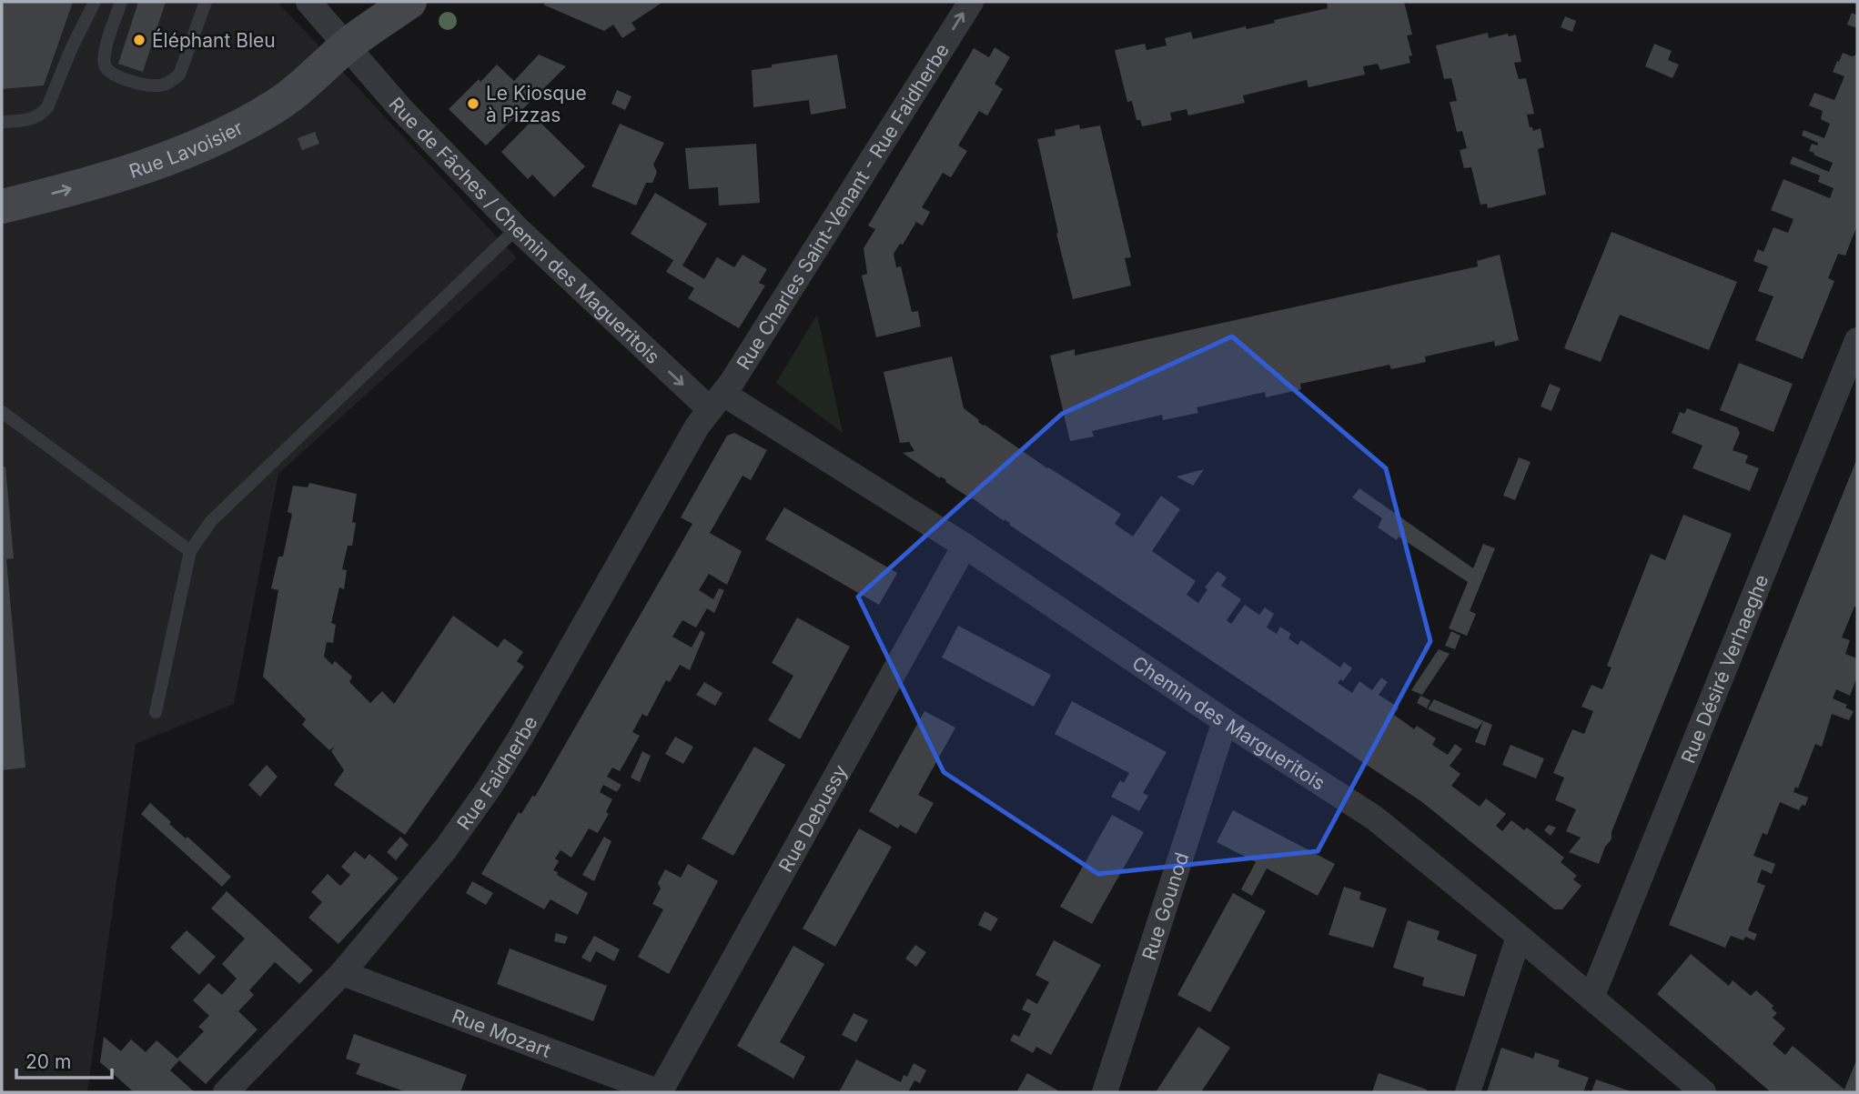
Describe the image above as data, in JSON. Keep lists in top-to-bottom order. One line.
{"streets":{"main road":["Rue Lavoisier"],"street":["Rue Charles Saint-Venant - Rue Faidherbe","Rue de Fâches / Chemin des Magueritois","Rue Désiré Verhaeghe","Chemin des Margueritois","Rue Faidherbe","Rue Debussy","Rue Gounod","Rue Mozart"]},"crossings":[["Rue Lavoisier","Rue de Fâches / Chemin des Magueritois"],["Rue Charles Saint-Venant - Rue Faidherbe","Rue de Fâches / Chemin des Magueritois"],["Rue Charles Saint-Venant - Rue Faidherbe","Chemin des Margueritois"],["Rue Charles Saint-Venant - Rue Faidherbe","Rue Faidherbe"],["Rue de Fâches / Chemin des Magueritois","Chemin des Margueritois"],["Rue de Fâches / Chemin des Magueritois","Rue Faidherbe"],["Rue Désiré Verhaeghe","Chemin des Margueritois"],["Chemin des Margueritois","Rue Faidherbe"],["Chemin des Margueritois","Rue Debussy"],["Chemin des Margueritois","Rue Gounod"],["Rue Faidherbe","Rue Mozart"],["Rue Debussy","Rue Mozart"]],"one_way":["Rue Charles Saint-Venant - Rue Faidherbe","Rue de Fâches / Chemin des Magueritois"],"places":["Éléphant Bleu","Le Kiosque à Pizzas"],"scale_bar":"20 m"}
